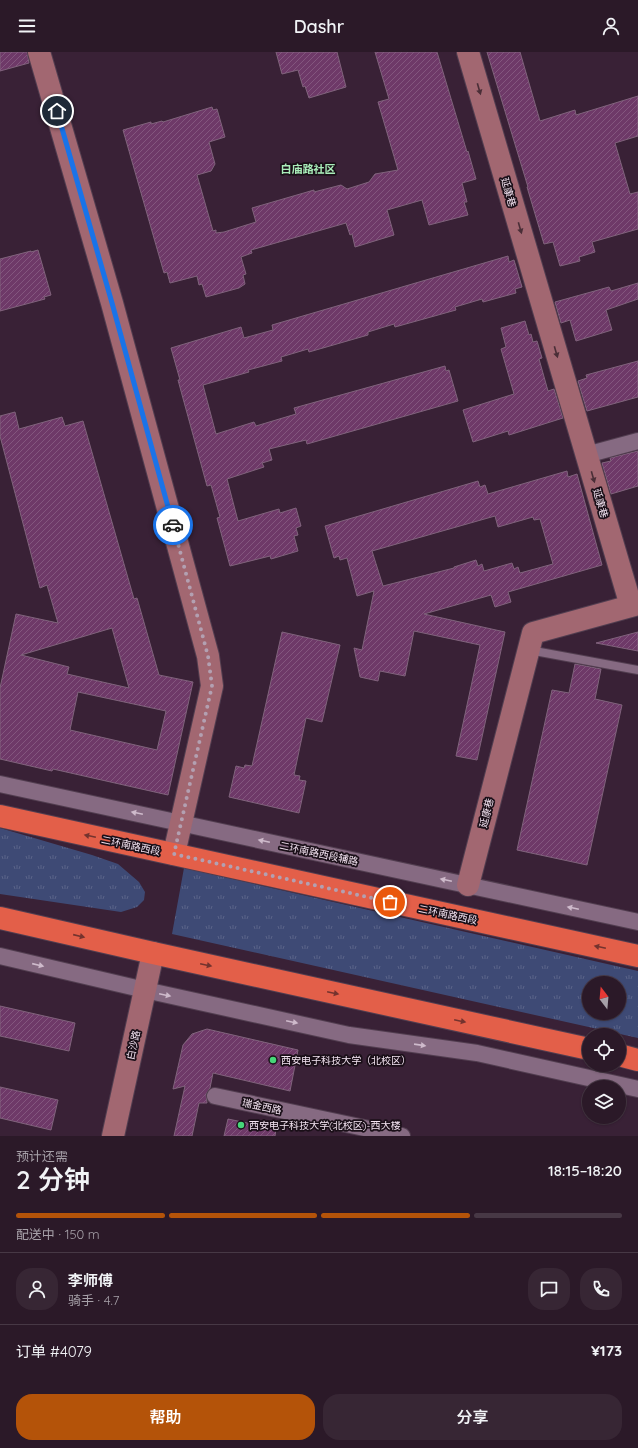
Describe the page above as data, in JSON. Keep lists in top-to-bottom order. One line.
{"streets":{"highway":["二环南路西段"],"street":["延康巷","二环南路西段辅路","白沙路","瑞金西路"]},"crossings":[["延康巷","二环南路西段辅路"]],"one_way":["延康巷","二环南路西段辅路"],"districts":["白庙路社区"],"places":["西安电子科技大学（北校区）","西安电子科技大学(北校区)-西大楼"],"north":"top","page":{"header":"Dashr","heading":["2 分钟","预计还需","18:15–18:20"],"panel":["李师傅","骑手 · 4.7","订单 #4079","¥173"],"bar":"配送中 · 150 m","buttons":["帮助","分享"]}}
